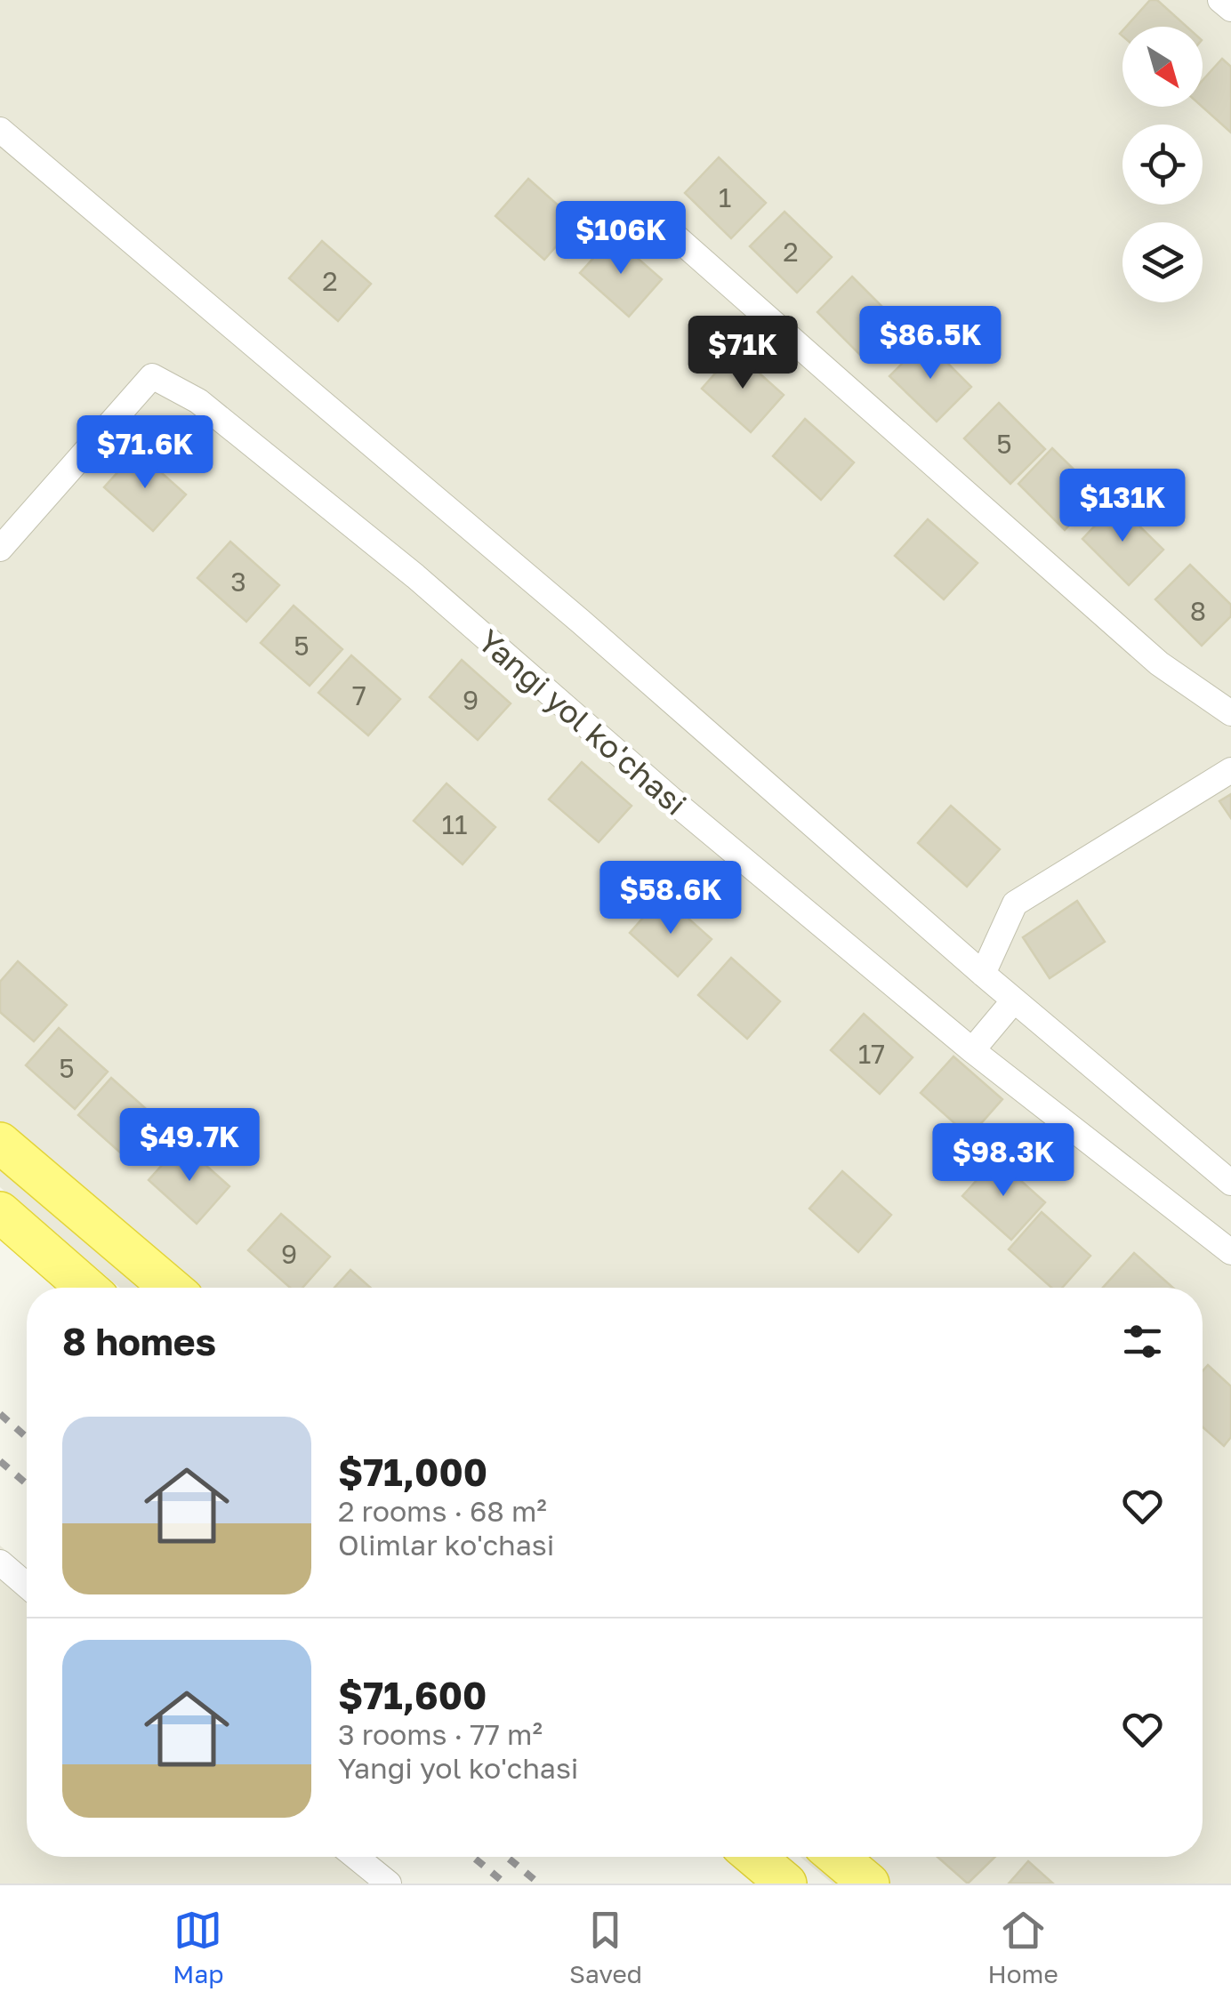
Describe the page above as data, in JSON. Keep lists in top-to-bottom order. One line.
{"streets":{"street":["Yangi yol ko'chasi"]},"house_numbers":["1","2","2","5","3","8","5","7","9","11","17","5","9"],"north":"bottom right","page":{"price":["$106K","$86.5K","$71K","$71.6K","$131K","$58.6K","$49.7K","$98.3K"],"heading":"8 homes","list":[{"name":"$71,000","note":"2 rooms · 68 m² · Olimlar ko'chasi"},{"name":"$71,600","note":"3 rooms · 77 m² · Yangi yol ko'chasi"}],"tabs":["Map","Saved","Home"]}}
